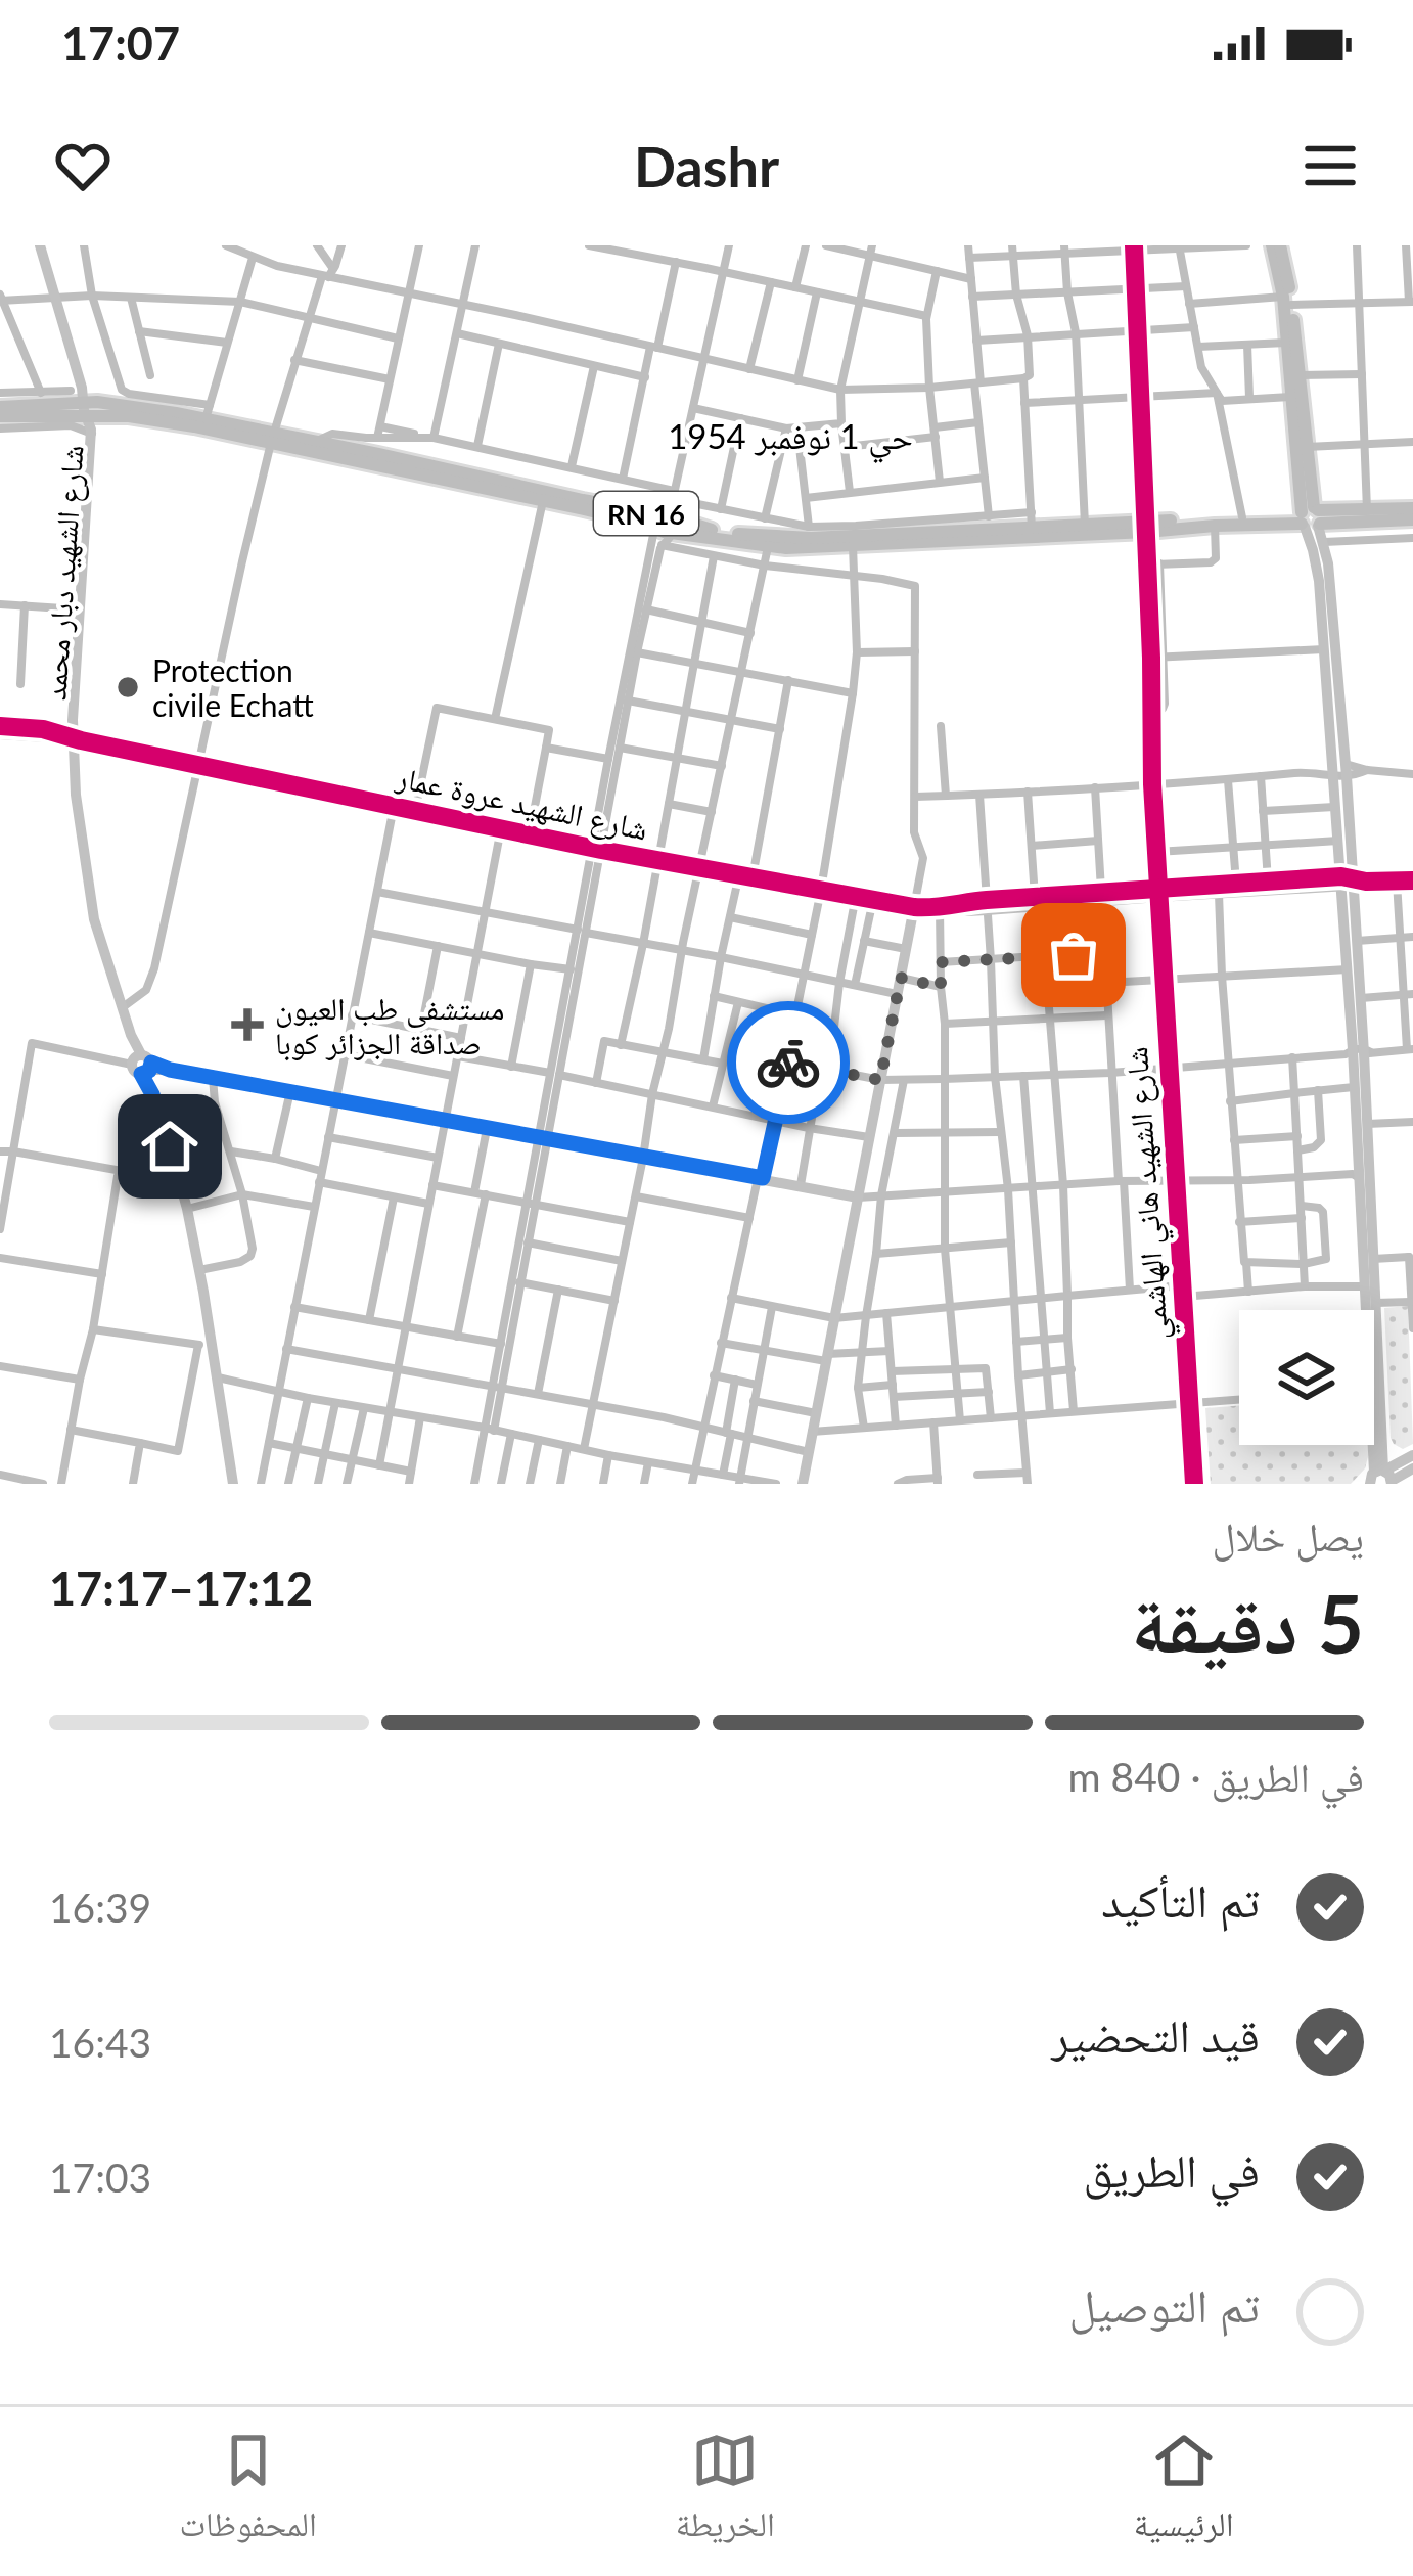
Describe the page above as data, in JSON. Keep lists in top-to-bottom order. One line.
{"streets":{"main road":["RN 16"],"street":["شارع الشهيد دبار محمد","شارع الشهيد عروة عمار","شارع الشهيد هاني الهاشمي"]},"crossings":[["RN 16","شارع الشهيد دبار محمد"],["RN 16","شارع الشهيد هاني الهاشمي"],["شارع الشهيد دبار محمد","شارع الشهيد عروة عمار"],["شارع الشهيد عروة عمار","شارع الشهيد هاني الهاشمي"]],"districts":["حي 1 نوفمبر 1954"],"places":{"other":["Protection civile Echatt"],"health":["مستشفى طب العيون صداقة الجزائر كوبا"]},"page":{"status":"17:07","header":"Dashr","heading":["5 دقيقة","يصل خلال","17:12–17:17"],"bar":"في الطريق · 840 m","list":[["تم التأكيد","16:39"],["قيد التحضير","16:43"],["في الطريق","17:03"],"تم التوصيل"],"tabs":["الرئيسية","الخريطة","المحفوظات"]}}
